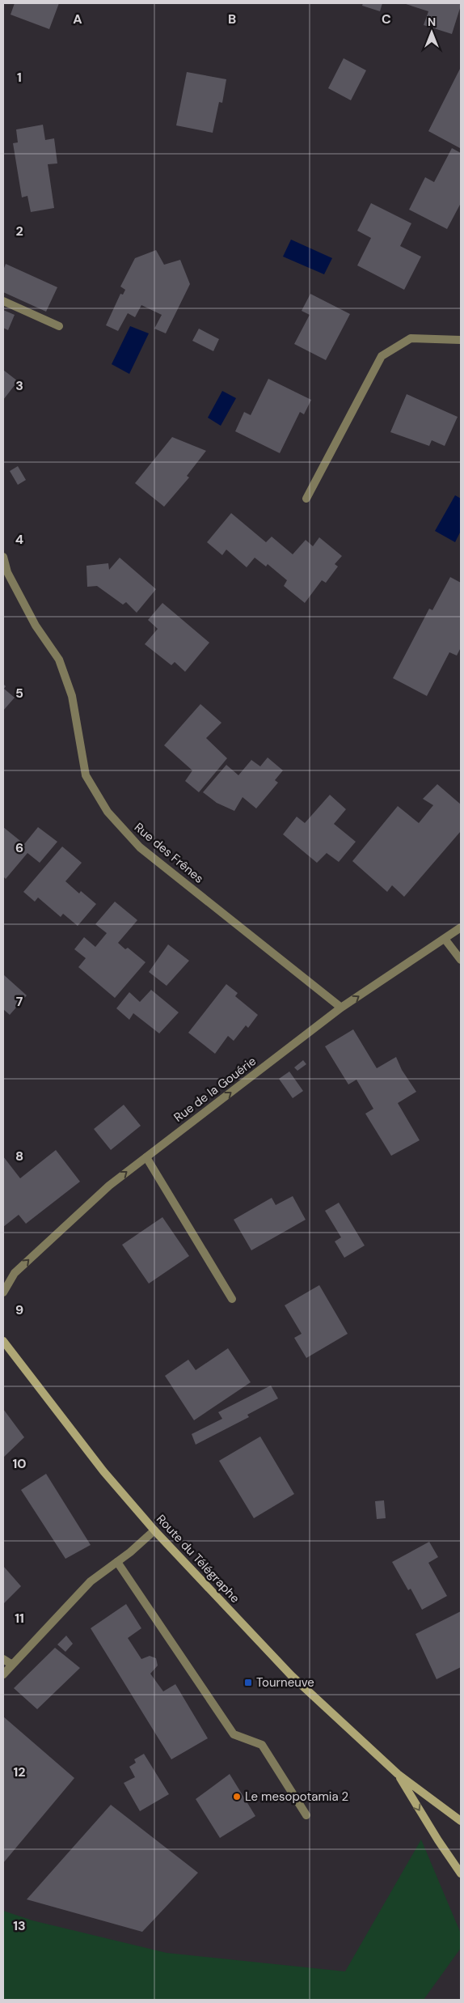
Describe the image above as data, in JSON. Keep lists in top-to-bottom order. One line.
{"streets":{"main road":["Route du Télégraphe"],"street":["Rue des Frênes","Rue de la Gouérie"]},"crossings":[["Rue des Frênes","Rue de la Gouérie"]],"one_way":["Rue de la Gouérie"],"places":{"transit":["Tourneuve"],"other":["Le mesopotamia 2"]},"north":"top","grid":{"columns":["A","B","C"],"rows":["1","2","3","4","5","6","7","8","9","10","11","12","13"]}}
